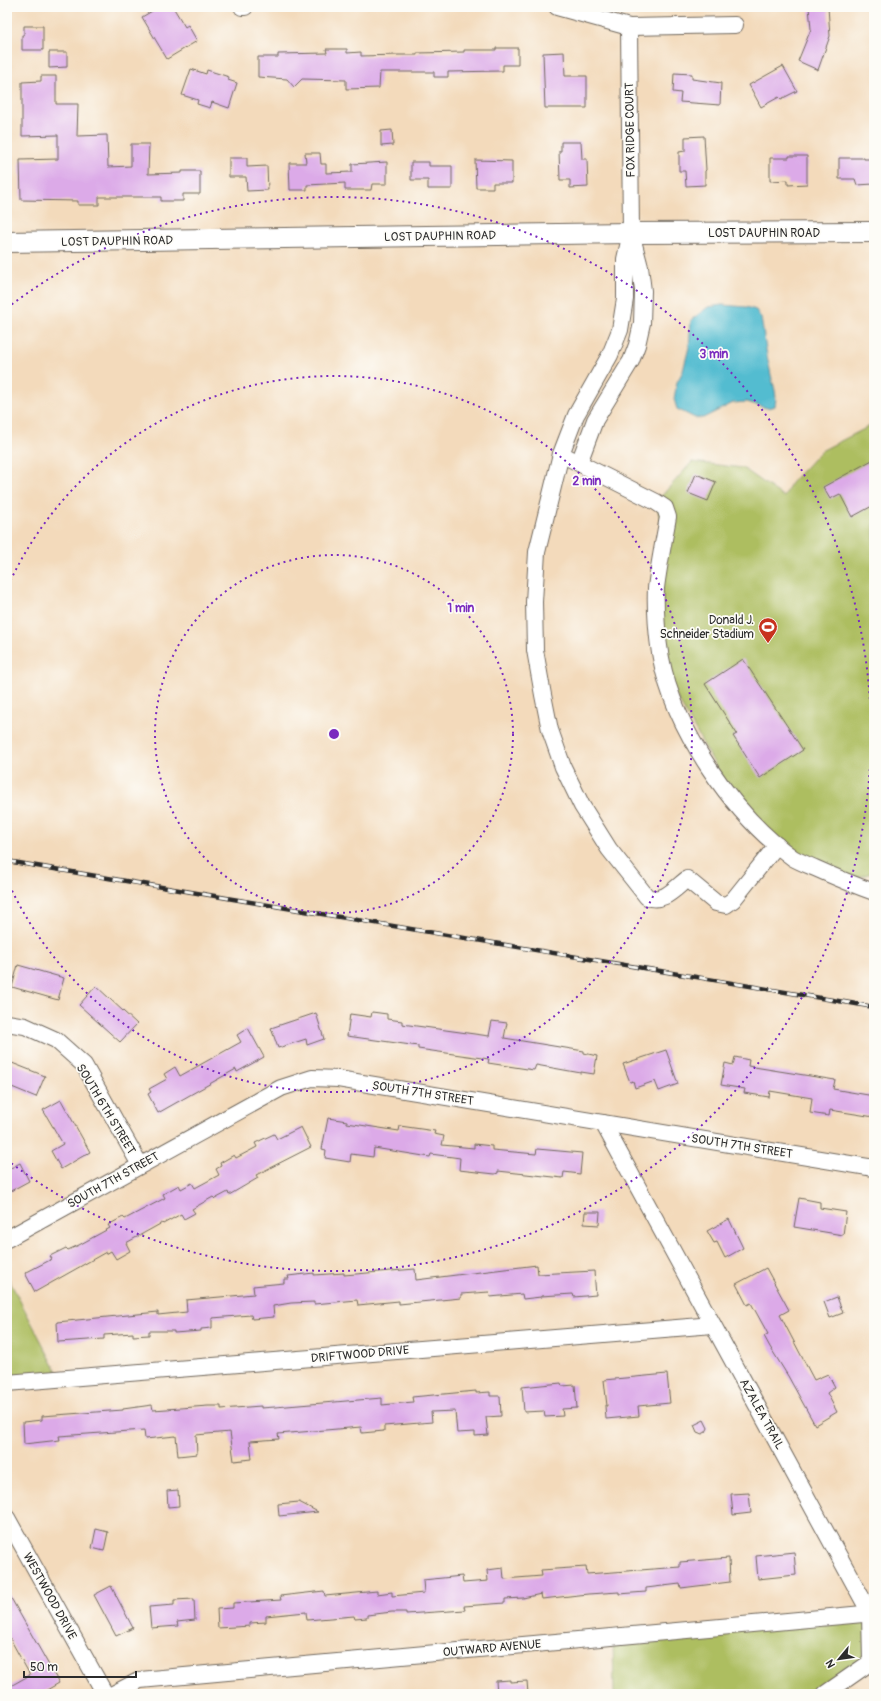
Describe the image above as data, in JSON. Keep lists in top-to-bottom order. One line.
{"streets":{"main road":["LOST DAUPHIN ROAD"],"street":["FOX RIDGE COURT","SOUTH 7TH STREET","SOUTH 6TH STREET","DRIFTWOOD DRIVE","AZALEA TRAIL","WESTWOOD DRIVE","OUTWARD AVENUE"]},"crossings":[["FOX RIDGE COURT","LOST DAUPHIN ROAD"],["SOUTH 7TH STREET","SOUTH 6TH STREET"],["SOUTH 7TH STREET","AZALEA TRAIL"],["DRIFTWOOD DRIVE","AZALEA TRAIL"],["AZALEA TRAIL","OUTWARD AVENUE"]],"places":{"sports":["Donald J. Schneider Stadium"]},"scale_bar":"50 m","north":"bottom left","rings":["3 min","2 min","1 min"]}
